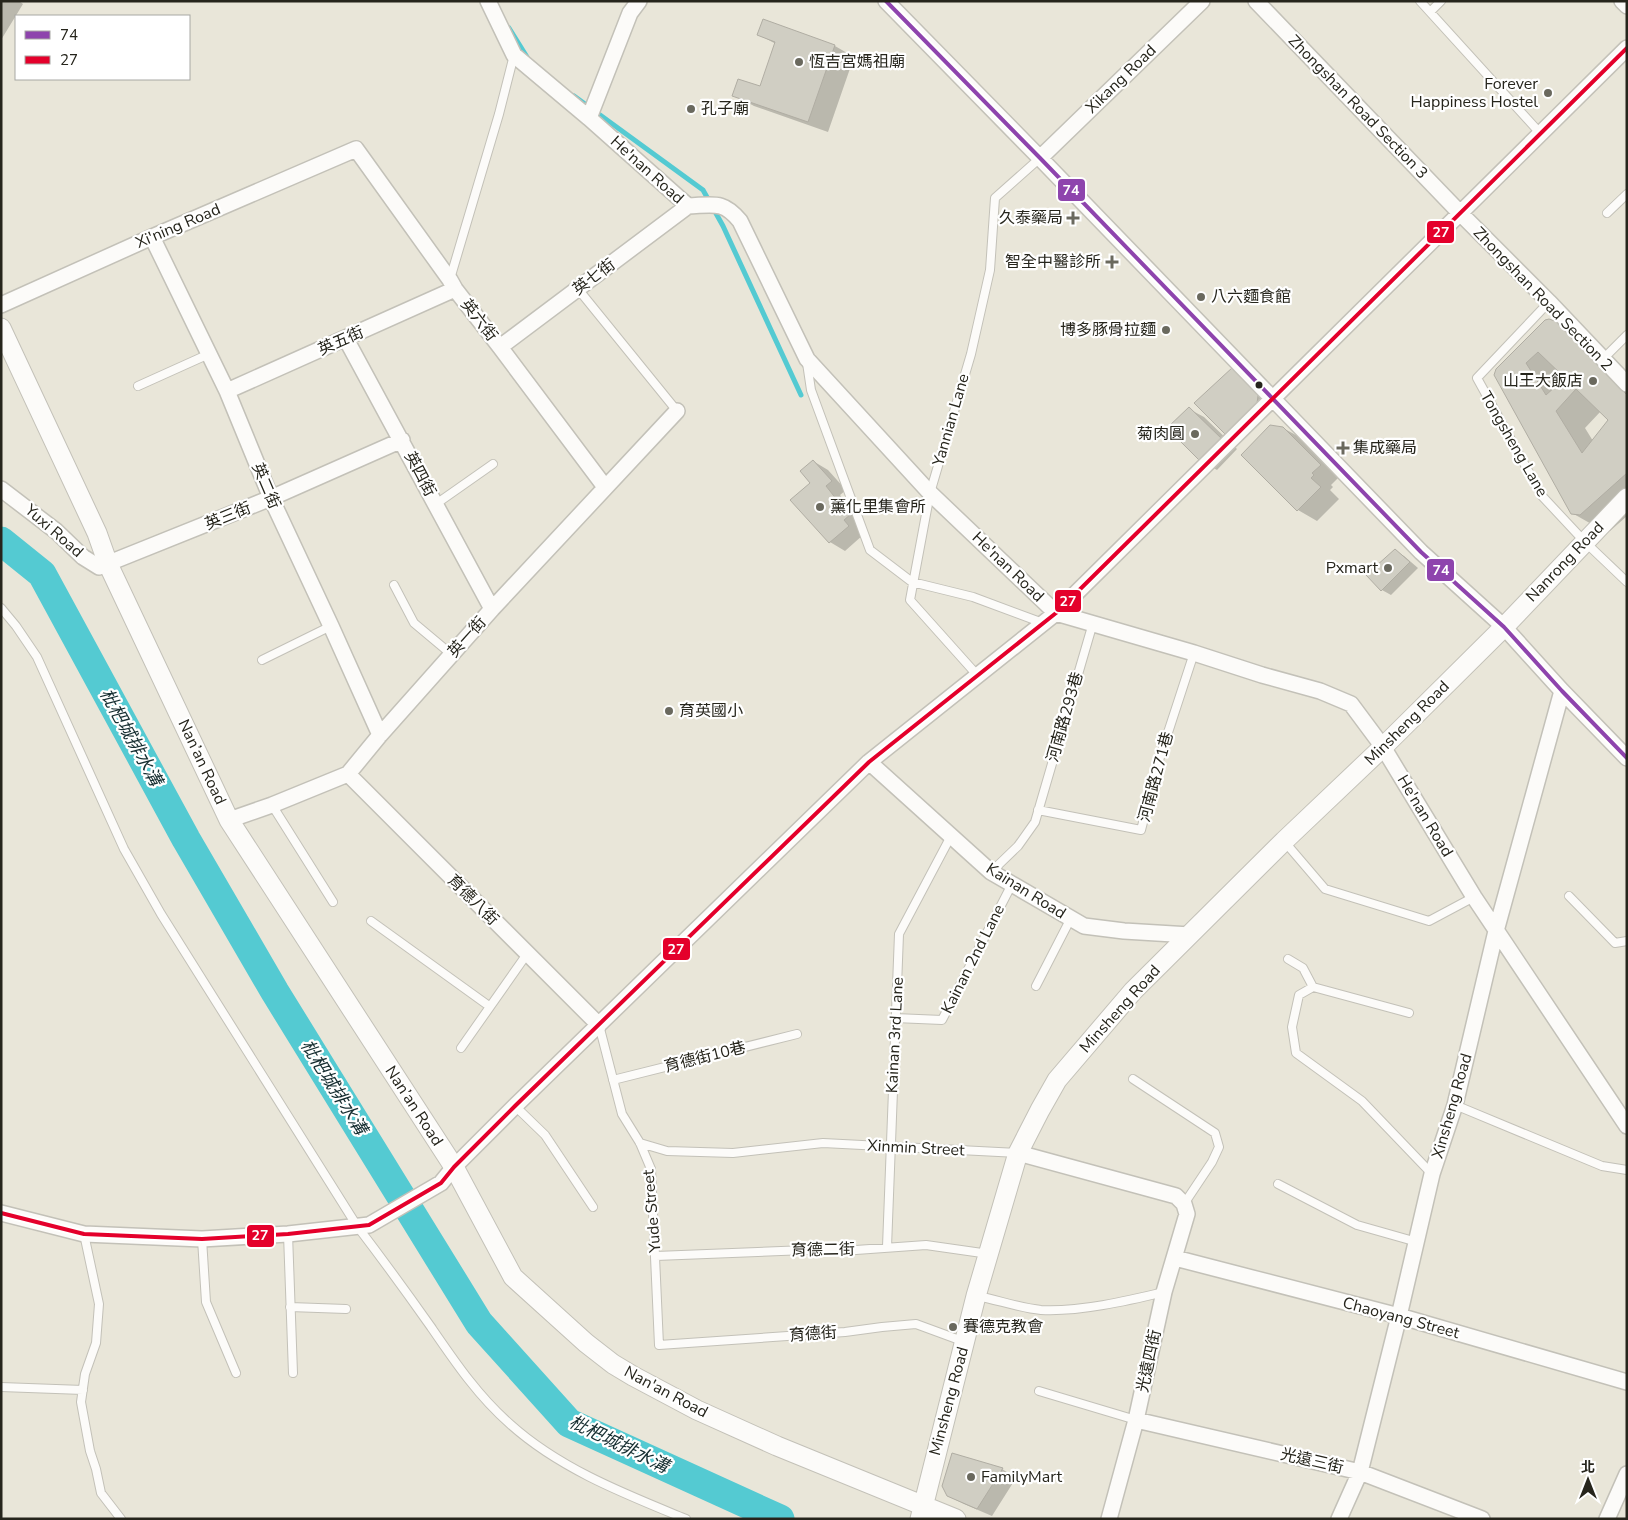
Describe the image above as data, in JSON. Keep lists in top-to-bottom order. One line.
{"streets":{"street":["Xikang Road","Zhongshan Road Section 3","He'nan Road","Xi'ning Road","英七街","Zhongshan Road Section 2","英六街","英五街","英四街","英二街","英三街","Yuxi Road","Nanrong Road","英一街","Minsheng Road","Nan’an Road","Kainan Road","育德八街","Xinsheng Road","Xinmin Street","Chaoyang Street","光遠四街","Nan'an Road","光遠三街"],"lane":["Yannian Lane","Tongsheng Lane","河南路293巷","河南路271巷","Kainan 2nd Lane","Kainan 3rd Lane","育德街10巷","Yude Street","育德二街","育德街"]},"crossings":[["Xikang Road","Yannian Lane"],["Zhongshan Road Section 3","Zhongshan Road Section 2"],["He'nan Road","英七街"],["He'nan Road","Yannian Lane"],["He'nan Road","河南路293巷"],["He'nan Road","Minsheng Road"],["He'nan Road","河南路271巷"],["He'nan Road","Xinsheng Road"],["Xi'ning Road","英六街"],["Xi'ning Road","英二街"],["英七街","英六街"],["Zhongshan Road Section 2","Tongsheng Lane"],["英六街","英五街"],["英六街","英一街"],["英五街","英四街"],["英五街","英二街"],["Tongsheng Lane","Nanrong Road"],["英四街","英三街"],["英四街","英一街"],["英二街","英三街"],["英二街","英一街"],["英三街","Yuxi Road"],["英三街","Nan’an Road"],["Yuxi Road","Nan’an Road"],["Nanrong Road","Minsheng Road"],["英一街","Nan’an Road"],["英一街","育德八街"],["河南路293巷","河南路271巷"],["河南路293巷","Kainan Road"],["Minsheng Road","Kainan Road"],["Minsheng Road","Xinmin Street"],["Minsheng Road","育德二街"],["Minsheng Road","育德街"],["Minsheng Road","Nan'an Road"],["Nan’an Road","Nan'an Road"],["Kainan Road","Kainan 2nd Lane"],["Kainan Road","Kainan 3rd Lane"],["育德八街","Yude Street"],["Kainan 2nd Lane","Kainan 3rd Lane"],["Kainan 3rd Lane","Xinmin Street"],["Kainan 3rd Lane","育德二街"],["育德街10巷","Yude Street"],["Xinsheng Road","Chaoyang Street"],["Xinsheng Road","光遠三街"],["Xinmin Street","Yude Street"],["Xinmin Street","光遠四街"],["Yude Street","育德二街"],["Yude Street","育德街"],["育德二街","育德街"],["Chaoyang Street","光遠四街"],["光遠四街","光遠三街"]],"water":["枇杷城排水溝"],"places":{"other":["恆吉宮媽祖廟","Forever Happiness Hostel","孔子廟","八六麵食館","博多豚骨拉麵","山王大飯店","菊肉圓","薰化里集會所","Pxmart","育英國小","賽德克教會","FamilyMart"],"health":["久泰藥局","智全中醫診所","集成藥局"]},"lines":["transit line 74","transit line 27"],"legend":["74","27"],"north":"top"}
